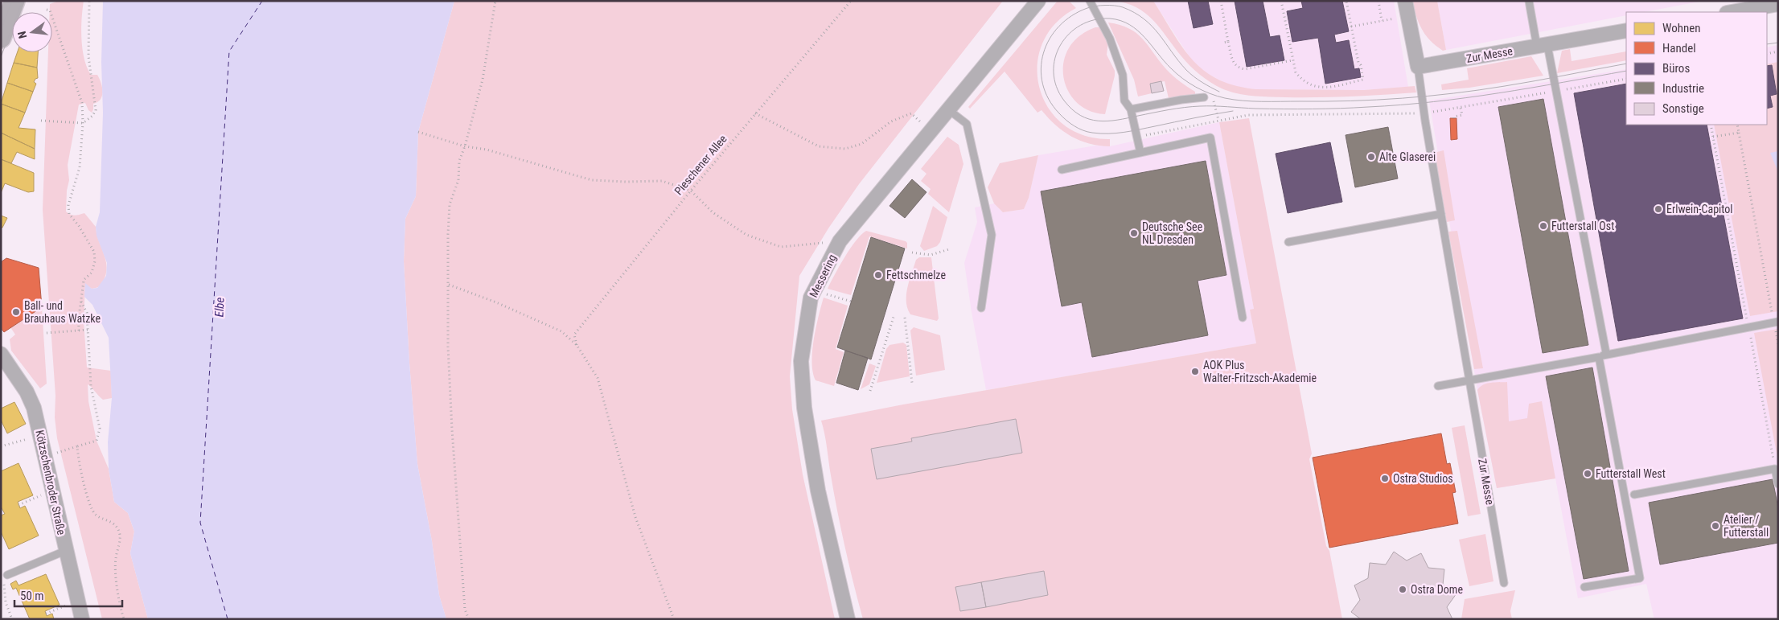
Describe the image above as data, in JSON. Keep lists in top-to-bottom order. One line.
{"streets":{"street":["Zur Messe","Messering","Kötzschenbroder Straße"],"path":["Pieschener Allee"]},"water":["Elbe"],"places":["Alte Glaserei","Erlwein-Capitol","Futterstall Ost","Deutsche See NL Dresden","Fettschmelze","Ball- und Brauhaus Watzke","AOK Plus Walter-Fritzsch-Akademie","Futterstall West","Ostra Studios","Atelier / Futterstall","Ostra Dome"],"legend":["Wohnen","Handel","Büros","Industrie","Sonstige"],"scale_bar":"50 m","north":"left"}
